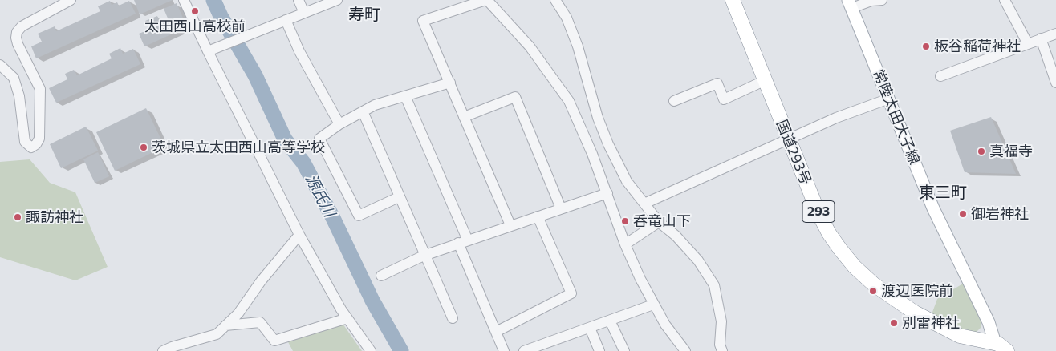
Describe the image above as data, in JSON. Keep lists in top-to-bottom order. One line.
{"streets":{"highway":["国道293号","293"],"main road":["常陸太田大子線"]},"crossings":[["常陸太田大子線","国道293号"]],"districts":["寿町","東三町"],"water":["源氏川"],"places":["太田西山高校前","板谷稲荷神社","茨城県立太田西山高等学校","真福寺","御岩神社","諏訪神社","呑竜山下","渡辺医院前","別雷神社"]}
